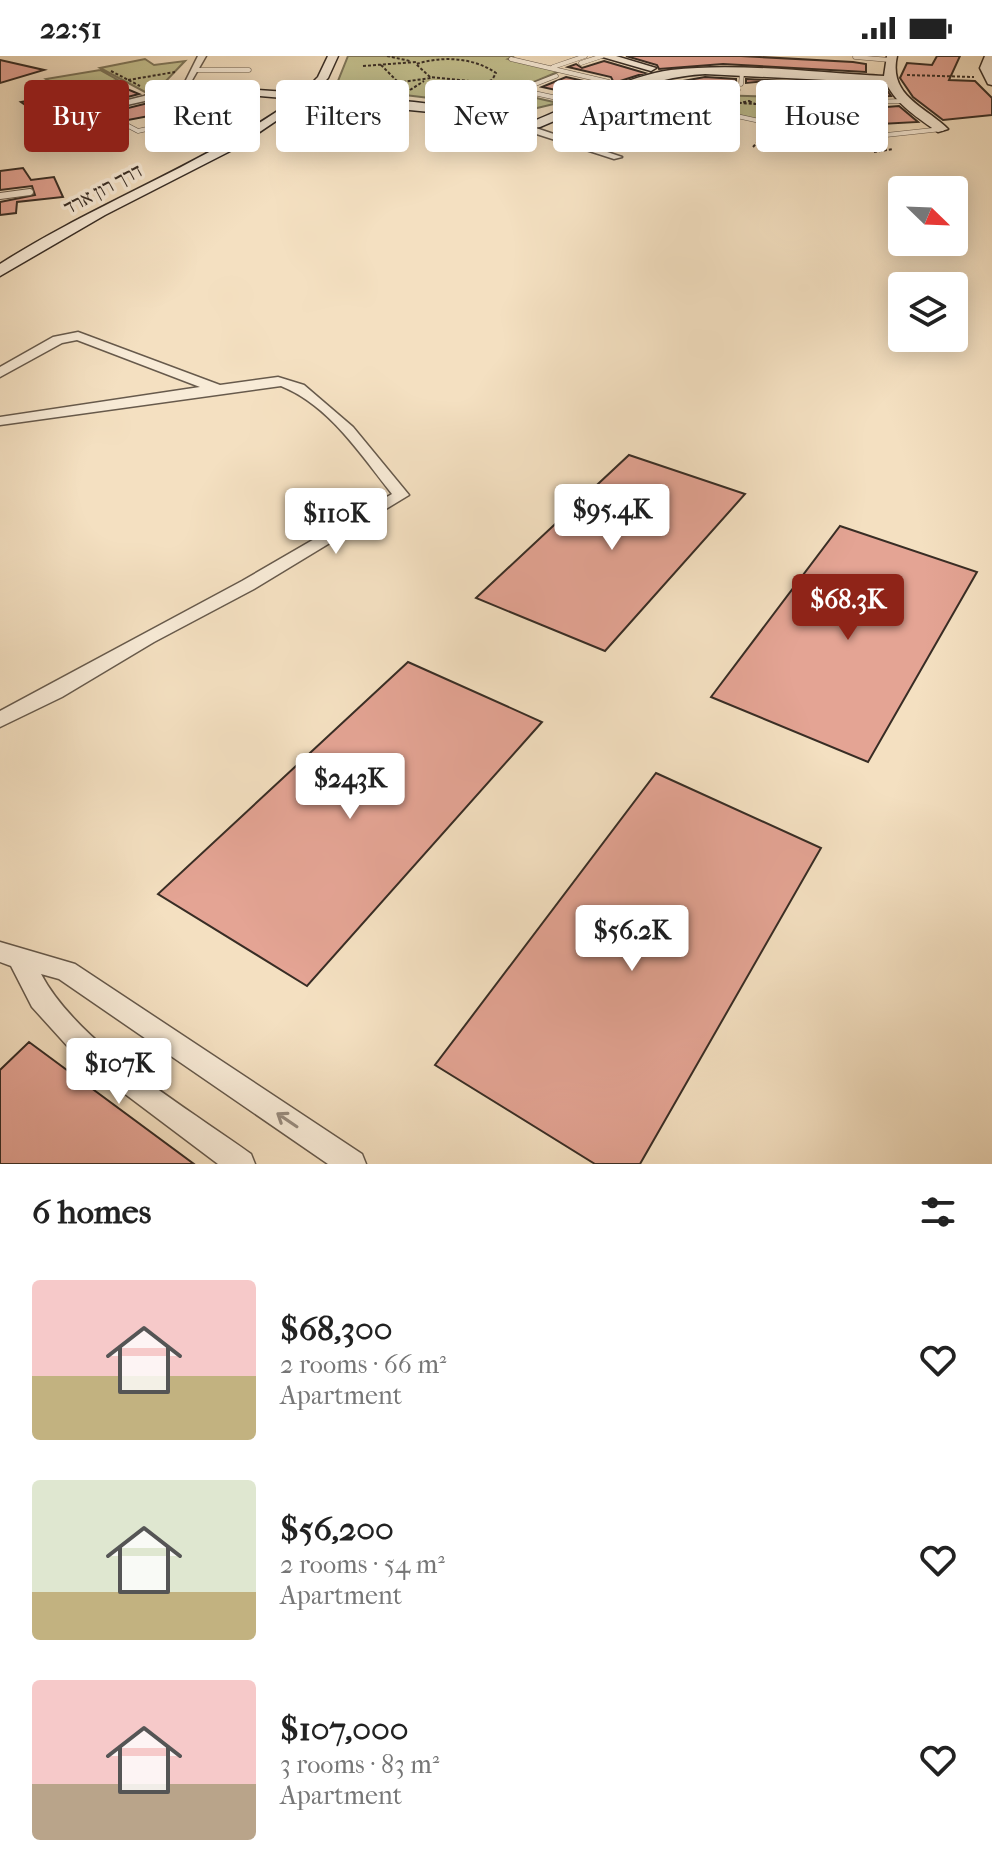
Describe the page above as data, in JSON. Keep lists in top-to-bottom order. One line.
{"streets":{"street":["דרך רון ארד"]},"north":"bottom right","page":{"status":"22:51","chip":["Buy","Rent","Filters","New","Apartment","House"],"price":["$95.4K","$110K","$68.3K","$243K","$56.2K","$107K"],"heading":"6 homes","list":[{"name":"$68,300","note":"2 rooms · 66 m² · Apartment"},{"name":"$56,200","note":"2 rooms · 54 m² · Apartment"},{"name":"$107,000","note":"3 rooms · 83 m² · Apartment"}]}}
